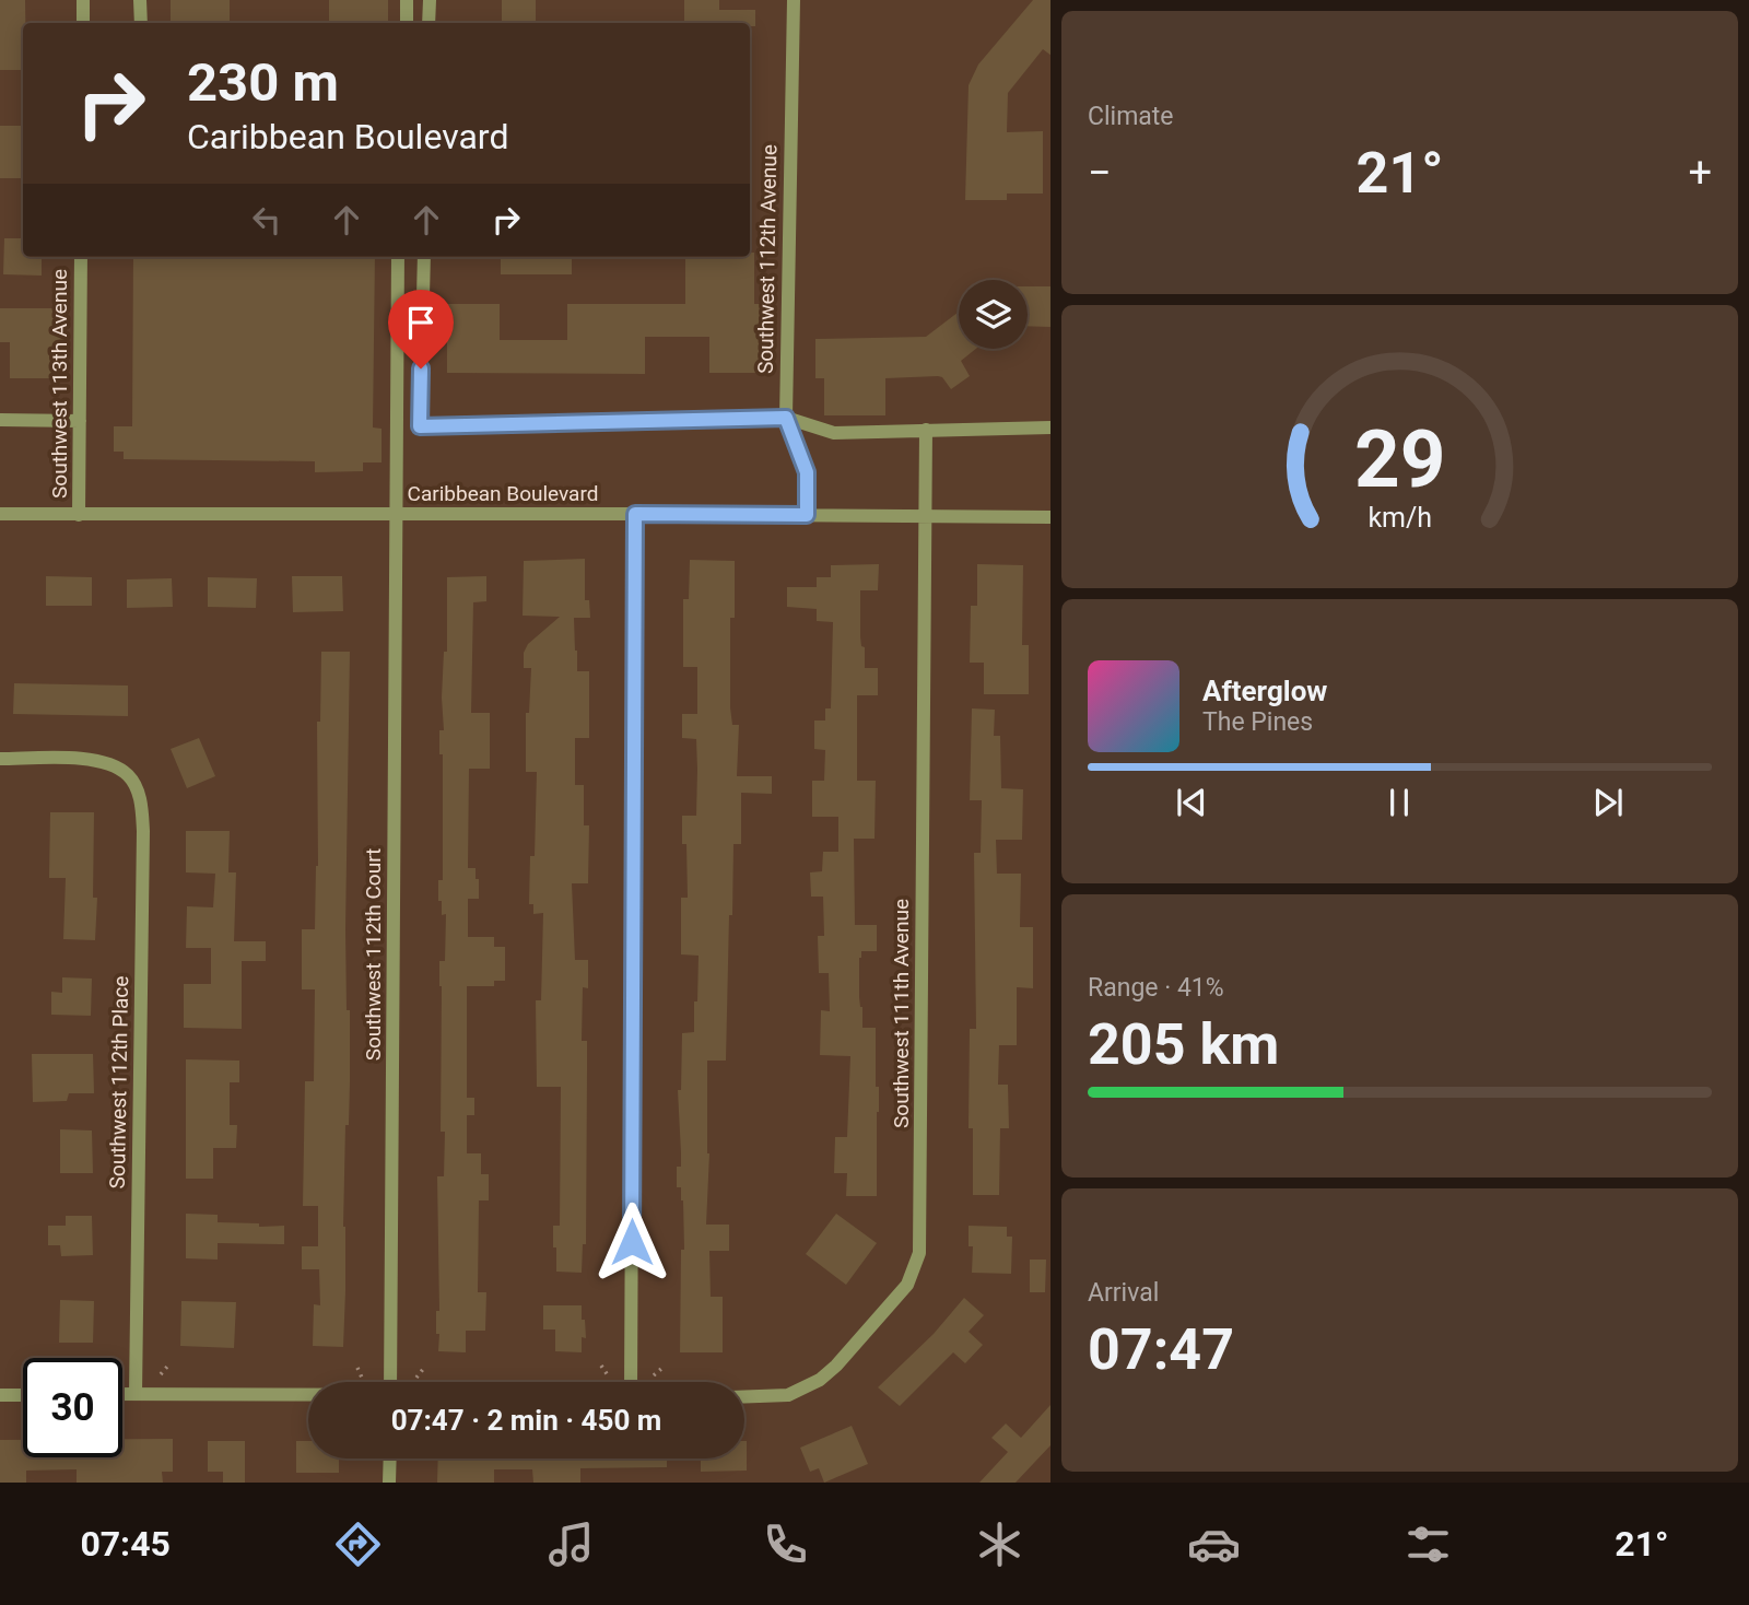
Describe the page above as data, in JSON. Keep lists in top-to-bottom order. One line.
{"streets":{"street":["Southwest 112th Avenue","Southwest 113th Avenue","Caribbean Boulevard","Southwest 112th Court","Southwest 111th Avenue","Southwest 112th Place"]},"crossings":[["Southwest 112th Avenue","Caribbean Boulevard"],["Southwest 113th Avenue","Caribbean Boulevard"],["Caribbean Boulevard","Southwest 112th Court"],["Caribbean Boulevard","Southwest 111th Avenue"]],"page":{"tile":["Climate",["Range · 41%","205 km"],["Arrival","07:47"]],"turn":["230 m","Caribbean Boulevard"],"heat":["−","21°","+"],"song":["Afterglow","The Pines"],"limit":"30","trip":"07:47 · 2 min · 450 m","tabs":["07:45","21°"],"gauge":["29","km/h"]}}
